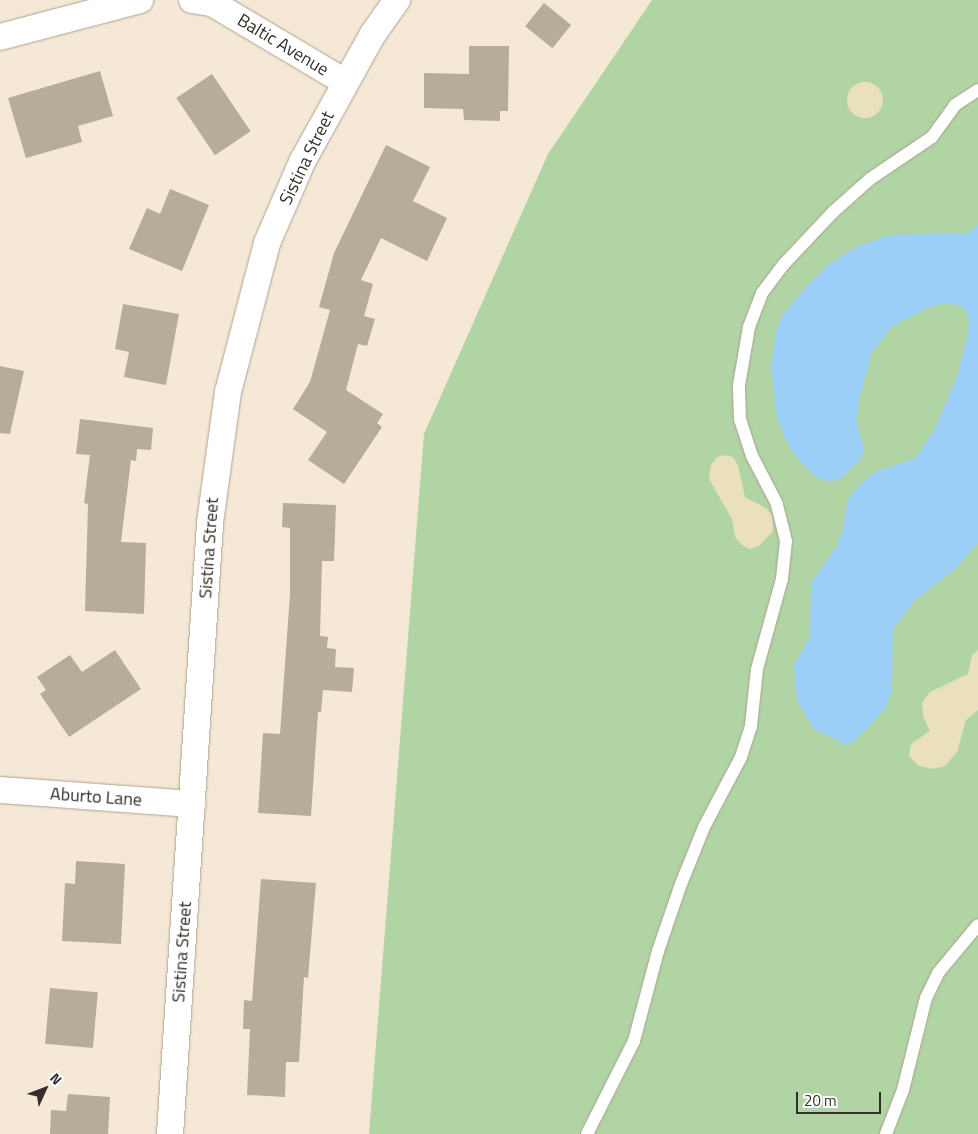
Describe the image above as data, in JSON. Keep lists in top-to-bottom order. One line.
{"streets":{"street":["Baltic Avenue","Sistina Street","Aburto Lane"]},"crossings":[["Baltic Avenue","Sistina Street"],["Sistina Street","Aburto Lane"]],"scale_bar":"20 m","north":"top right"}
